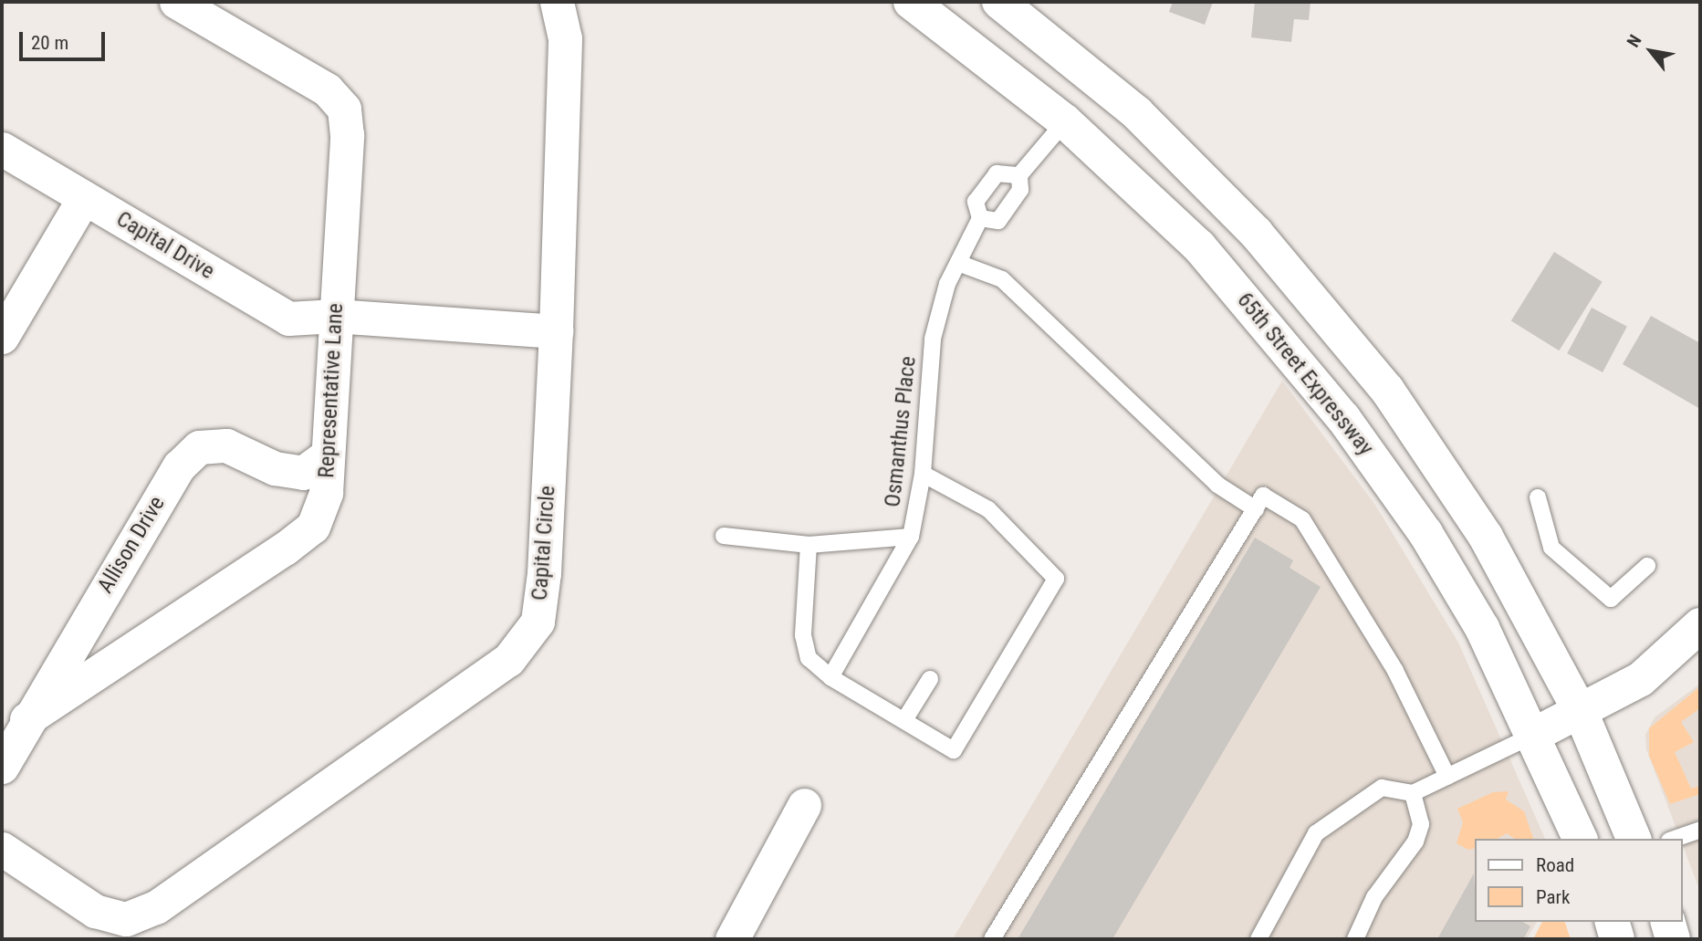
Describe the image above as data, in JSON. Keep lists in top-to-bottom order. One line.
{"streets":{"main road":["65th Street Expressway"],"street":["Capital Drive","Representative Lane","Capital Circle","Allison Drive"],"lane":["Osmanthus Place"]},"crossings":[["Capital Drive","Representative Lane"],["Capital Drive","Capital Circle"],["Representative Lane","Allison Drive"]],"legend":["Road","Park"],"scale_bar":"20 m","north":"top left"}
